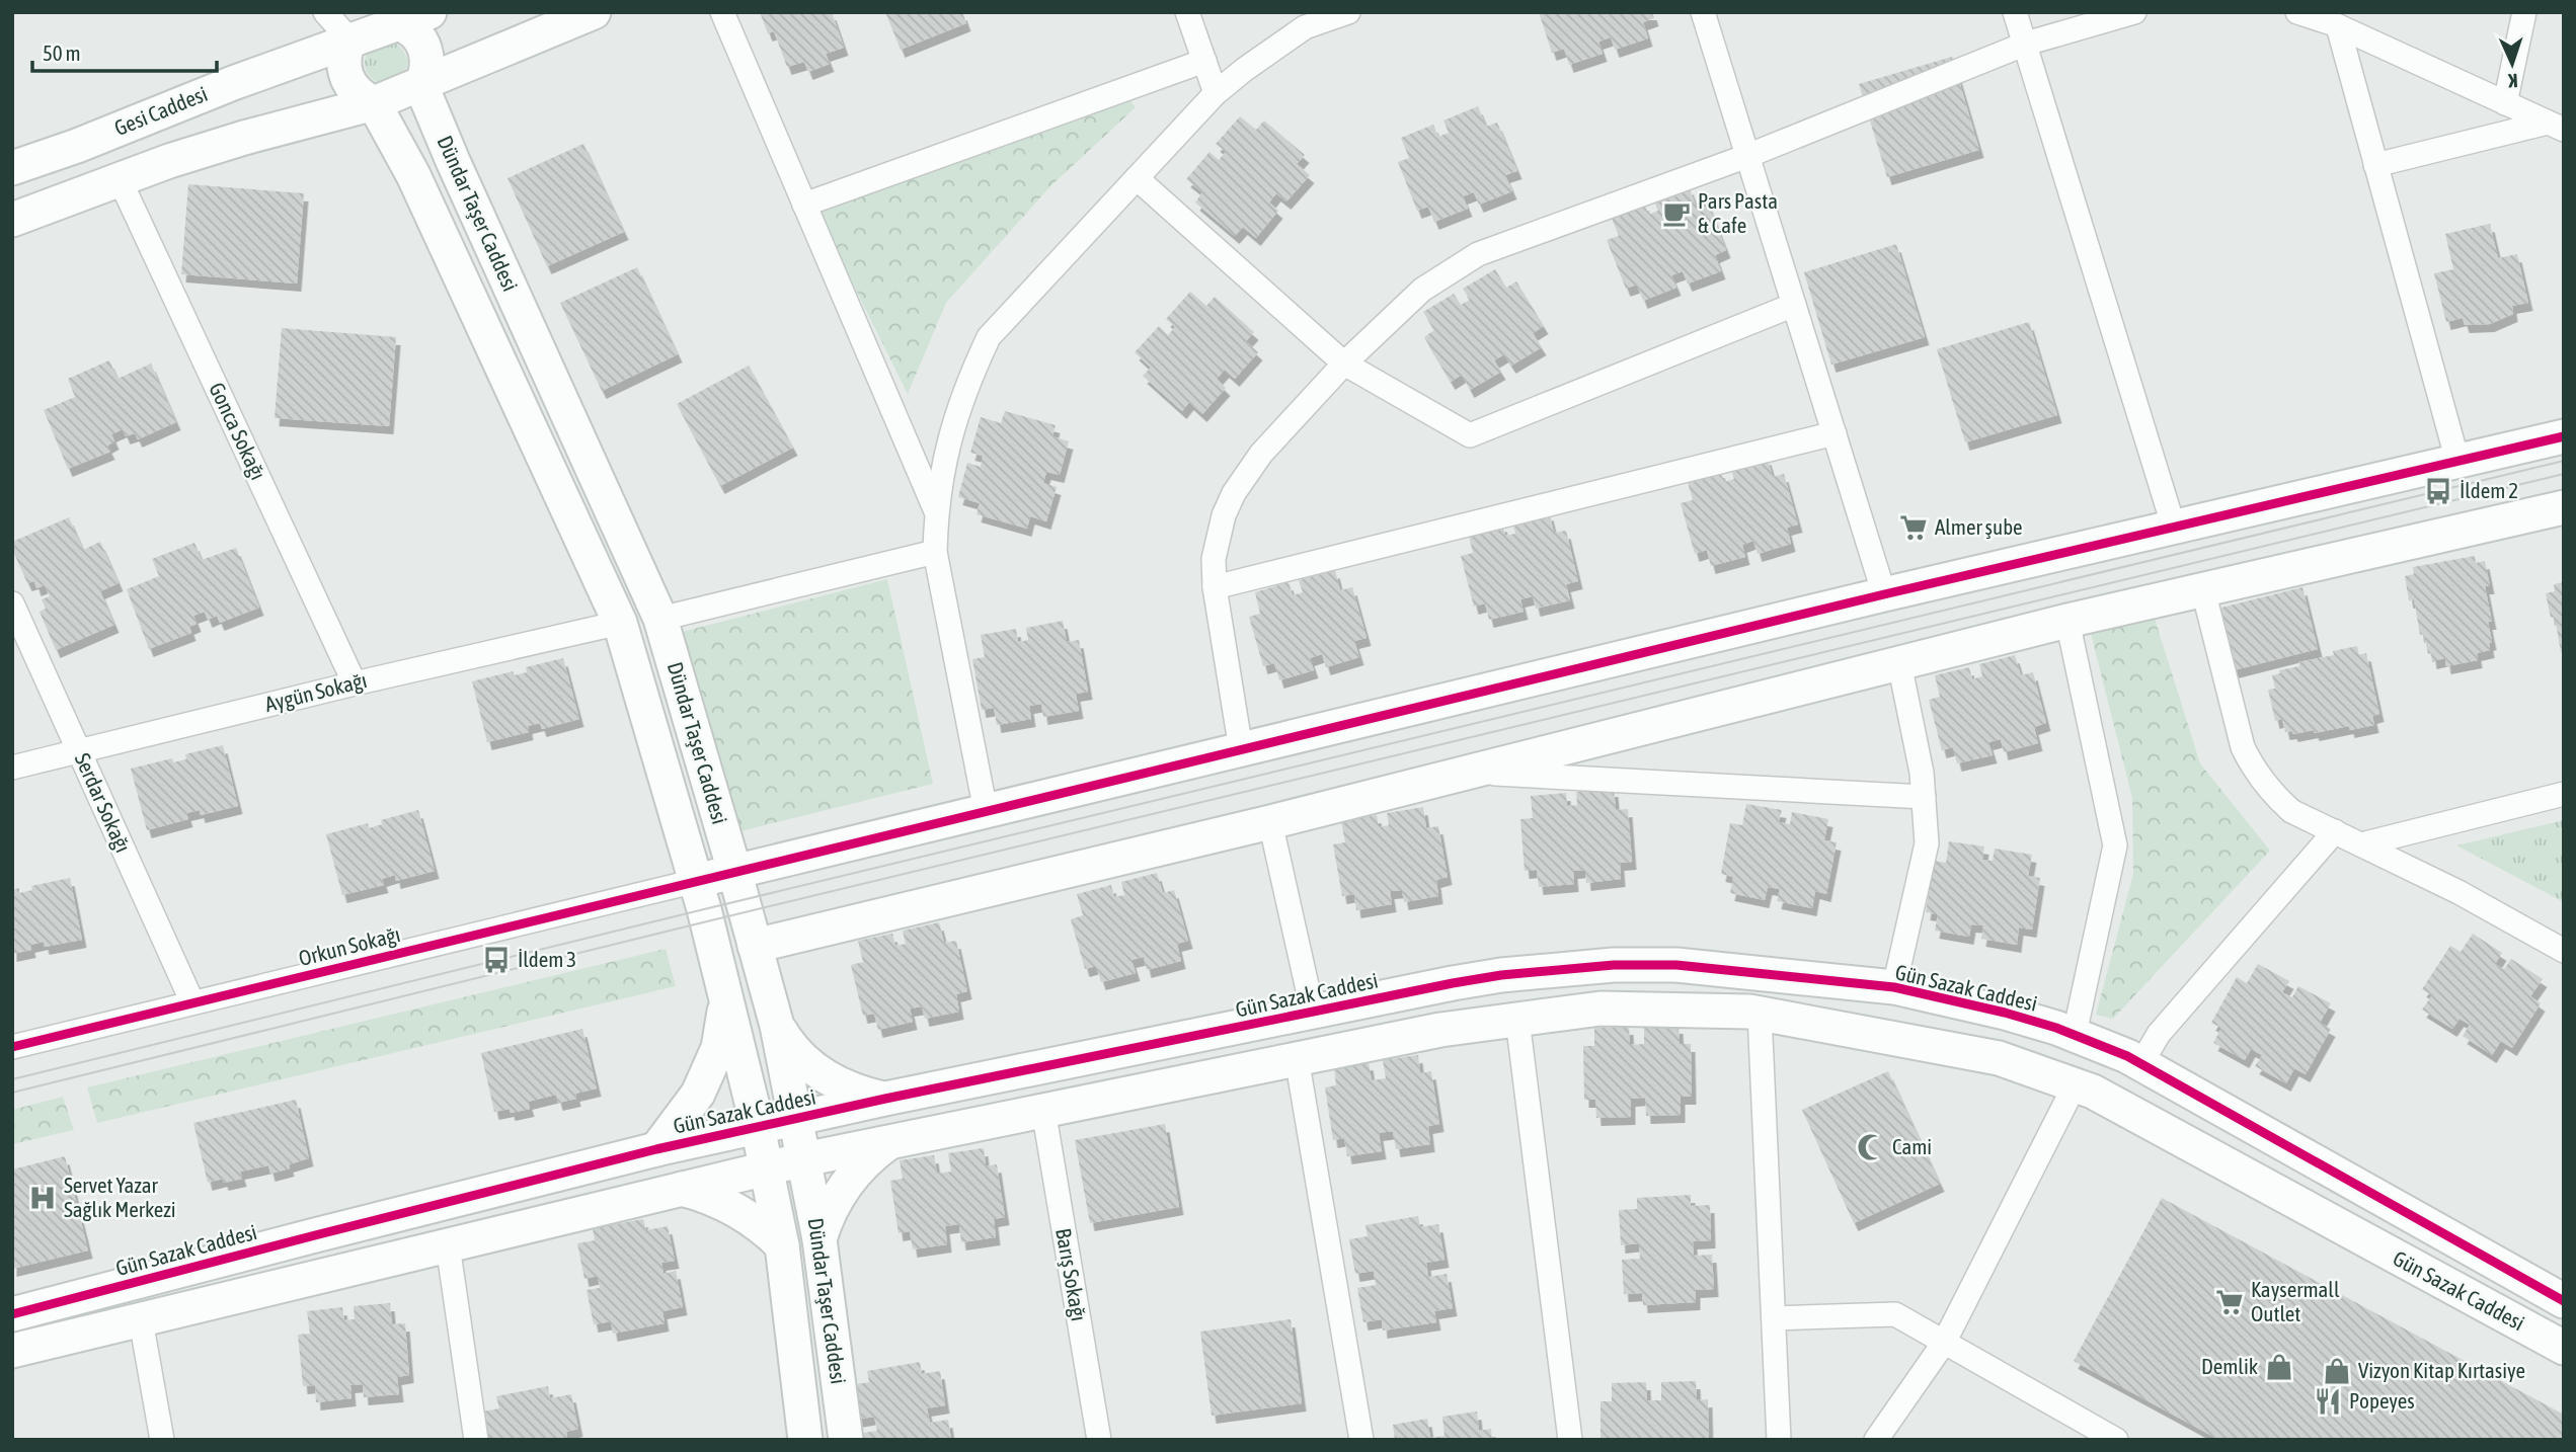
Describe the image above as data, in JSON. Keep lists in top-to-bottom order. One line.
{"streets":{"street":["Gesi Caddesi","Dündar Taşer Caddesi","Gonca Sokağı","Aygün Sokağı","Serdar Sokağı","Orkun Sokağı","Gün Sazak Caddesi","Barış Sokağı"]},"crossings":[["Dündar Taşer Caddesi","Aygün Sokağı"],["Dündar Taşer Caddesi","Orkun Sokağı"],["Dündar Taşer Caddesi","Gün Sazak Caddesi"],["Gonca Sokağı","Aygün Sokağı"],["Aygün Sokağı","Serdar Sokağı"],["Serdar Sokağı","Orkun Sokağı"],["Gün Sazak Caddesi","Barış Sokağı"]],"places":{"cafe":["Pars Pasta & Cafe"],"bus stop":["İldem 2","İldem 3"],"supermarket":["Almer şube","Kaysermall Outlet"],"mosque":["Cami"],"hospital":["Servet Yazar Sağlık Merkezi"],"shop":["Demlik","Vizyon Kitap Kırtasiye"],"restaurant":["Popeyes"]},"scale_bar":"50 m","north":"bottom"}
